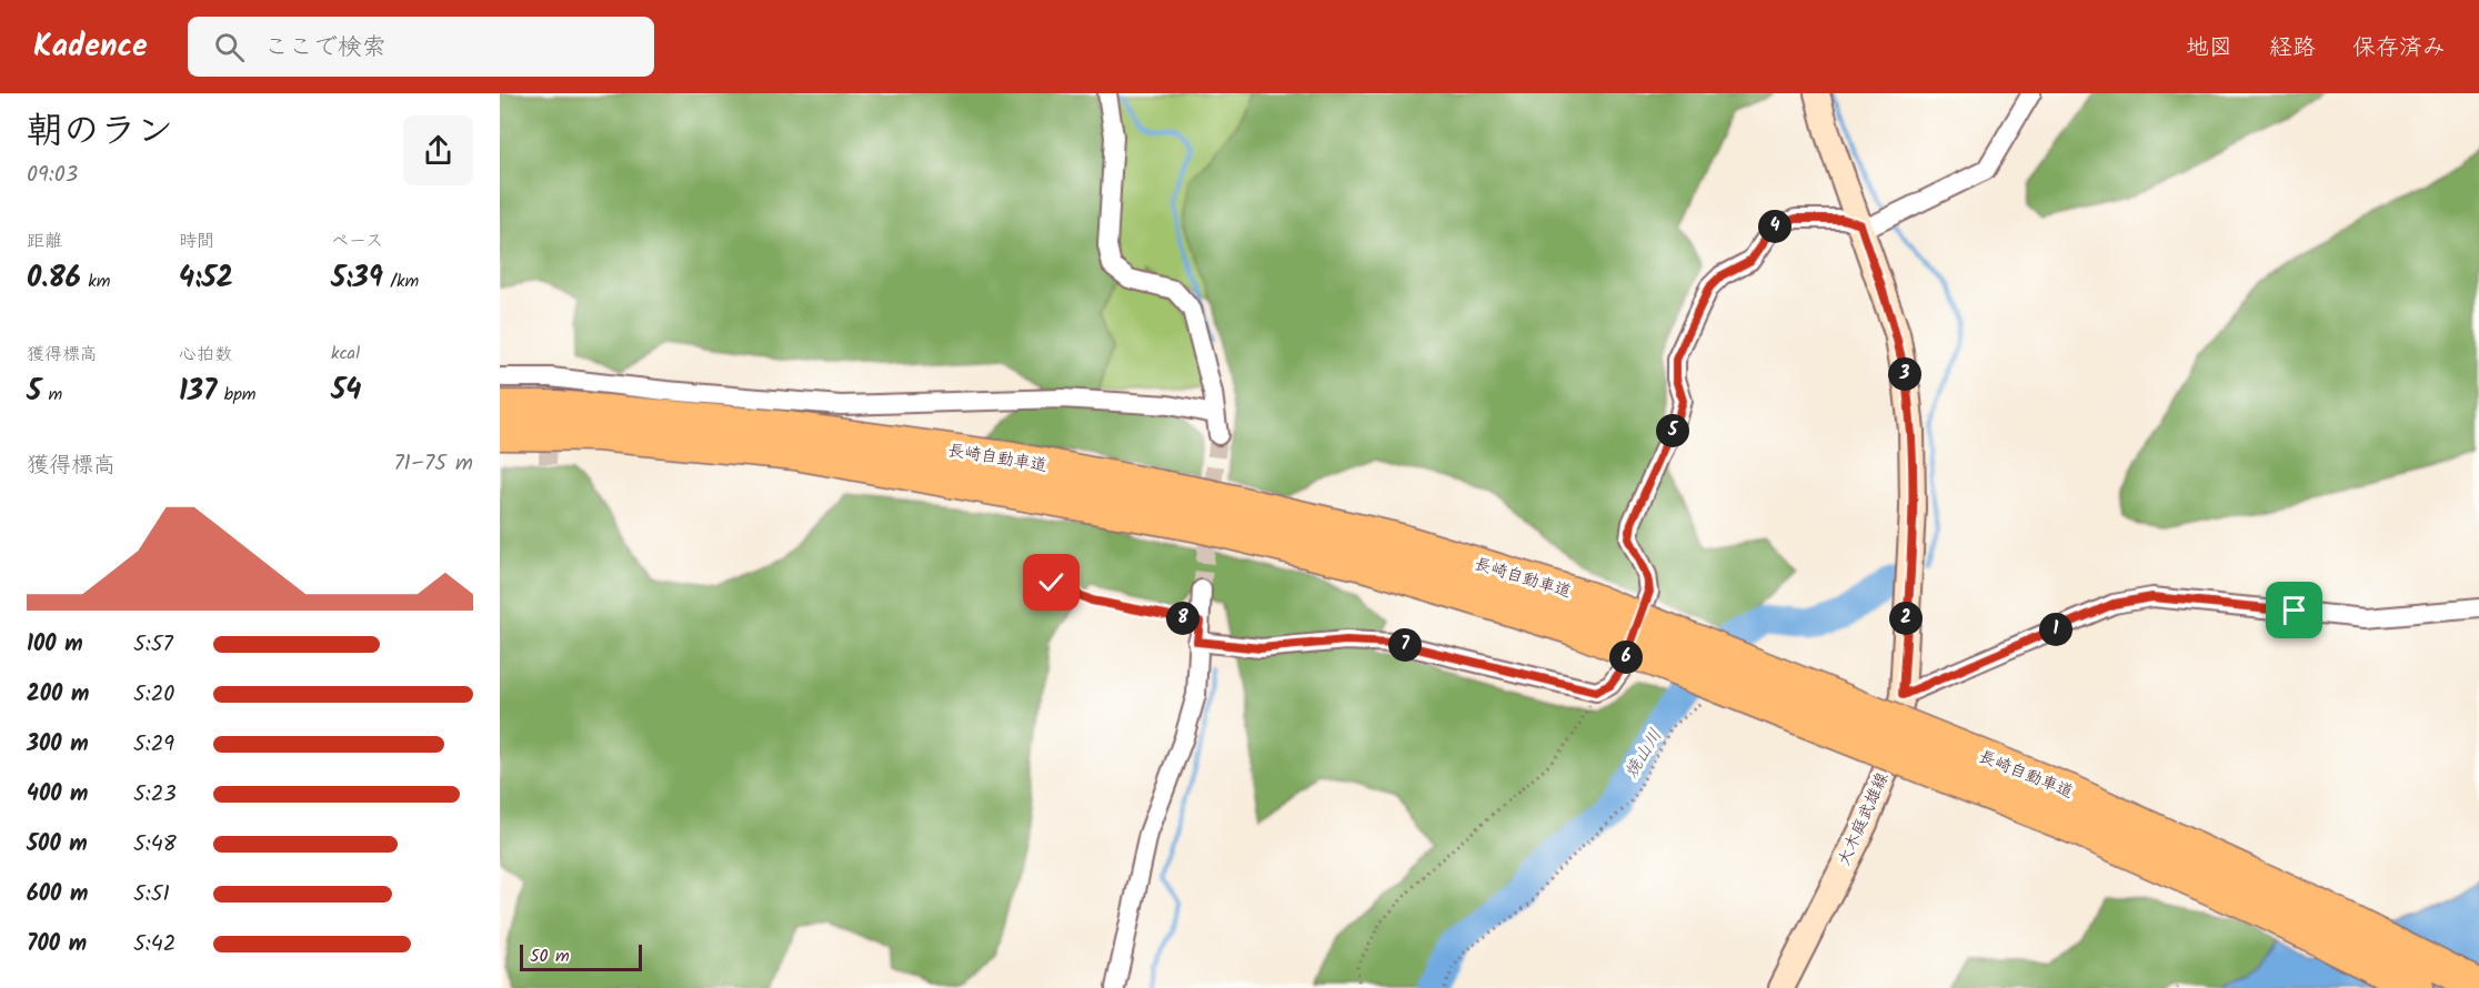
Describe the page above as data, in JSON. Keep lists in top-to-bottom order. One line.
{"streets":{"highway":["長崎自動車道"],"main road":["大木庭武雄線"]},"water":["焼山川"],"scale_bar":"50 m","page":{"header":"Kadence","search":"ここで検索","nav":["地図","経路","保存済み"],"heading":["朝のラン","09:03"],"stats":[["距離","0.86 km"],["時間","4:52"],["ペース","5:39 /km"],["獲得標高","5 m"],["心拍数","137 bpm"],["kcal","54"]],"pins":["4","3","5","2","8","1","7","6"],"chart":["獲得標高","71–75 m"],"list":[{"name":"100 m","note":"5:57"},{"name":"200 m","note":"5:20"},{"name":"300 m","note":"5:29"},{"name":"400 m","note":"5:23"},{"name":"500 m","note":"5:48"},{"name":"600 m","note":"5:51"},{"name":"700 m","note":"5:42"}],"scale":"50 m"}}
